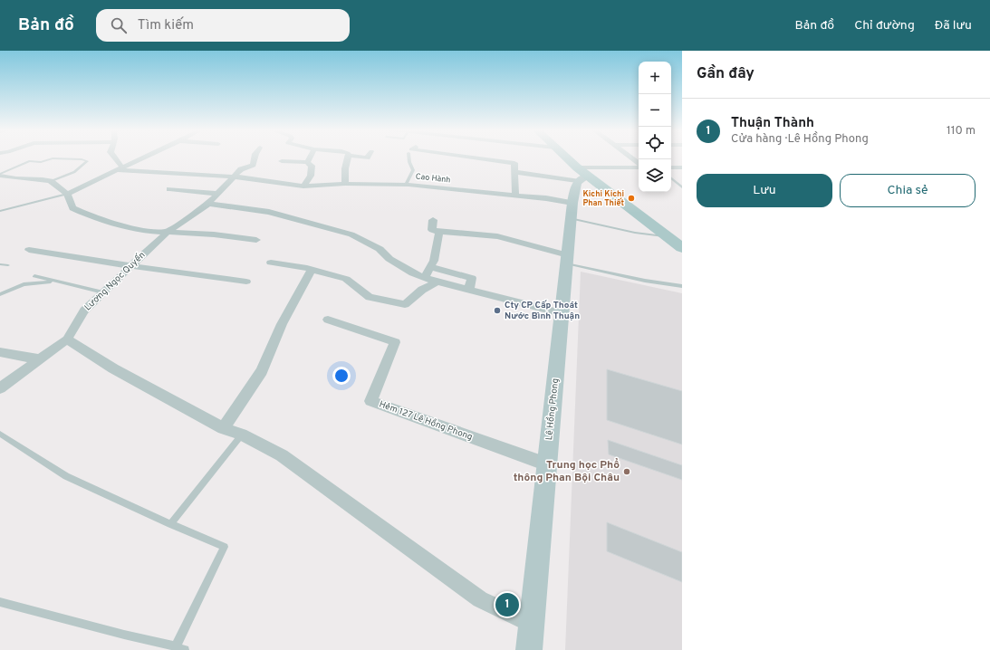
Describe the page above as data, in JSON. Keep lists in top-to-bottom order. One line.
{"streets":{"main road":["Lê Hồng Phong"],"street":["Cao Hành","Lương Ngọc Quyến","Hẻm 127 Lê Hồng Phong"]},"crossings":[["Cao Hành","Lương Ngọc Quyến"],["Cao Hành","Lê Hồng Phong"],["Lê Hồng Phong","Hẻm 127 Lê Hồng Phong"]],"places":["Kichi Kichi Phan Thiết","Cty CP Cấp Thoát Nước Bình Thuận","Trung học Phổ thông Phan Bội Châu"],"page":{"header":"Bản đồ","search":"Tìm kiếm","nav":["Bản đồ","Chỉ đường","Đã lưu"],"heading":"Gần đây","map_buttons":["+","−"],"list":[{"mark":"1","name":"Thuận Thành","note":"Cửa hàng · Lê Hồng Phong","value":"110 m"}],"buttons":["Lưu","Chia sẻ"],"pins":"1"}}
